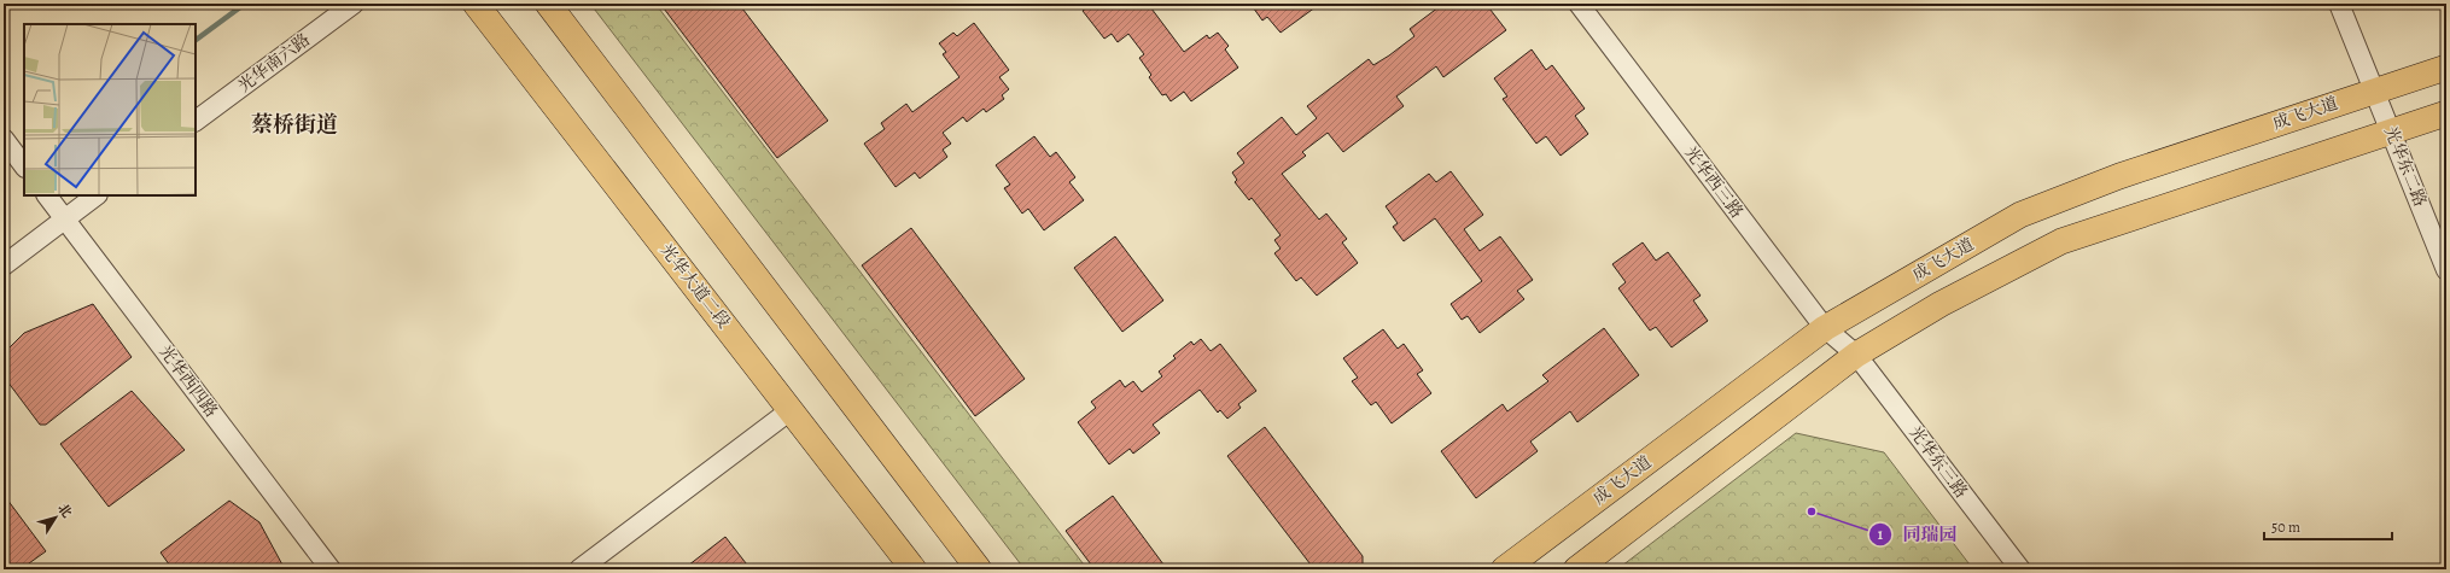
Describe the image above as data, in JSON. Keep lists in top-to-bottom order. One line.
{"streets":{"main road":["成飞大道","光华大道二段"],"street":["光华南六路","光华东二路","光华西三路","光华西四路","光华东三路"]},"crossings":[["成飞大道","光华东二路"],["成飞大道","光华西三路"],["光华西三路","光华东三路"]],"districts":["蔡桥街道"],"places":["同瑞园"],"scale_bar":"50 m","north":"top right"}
